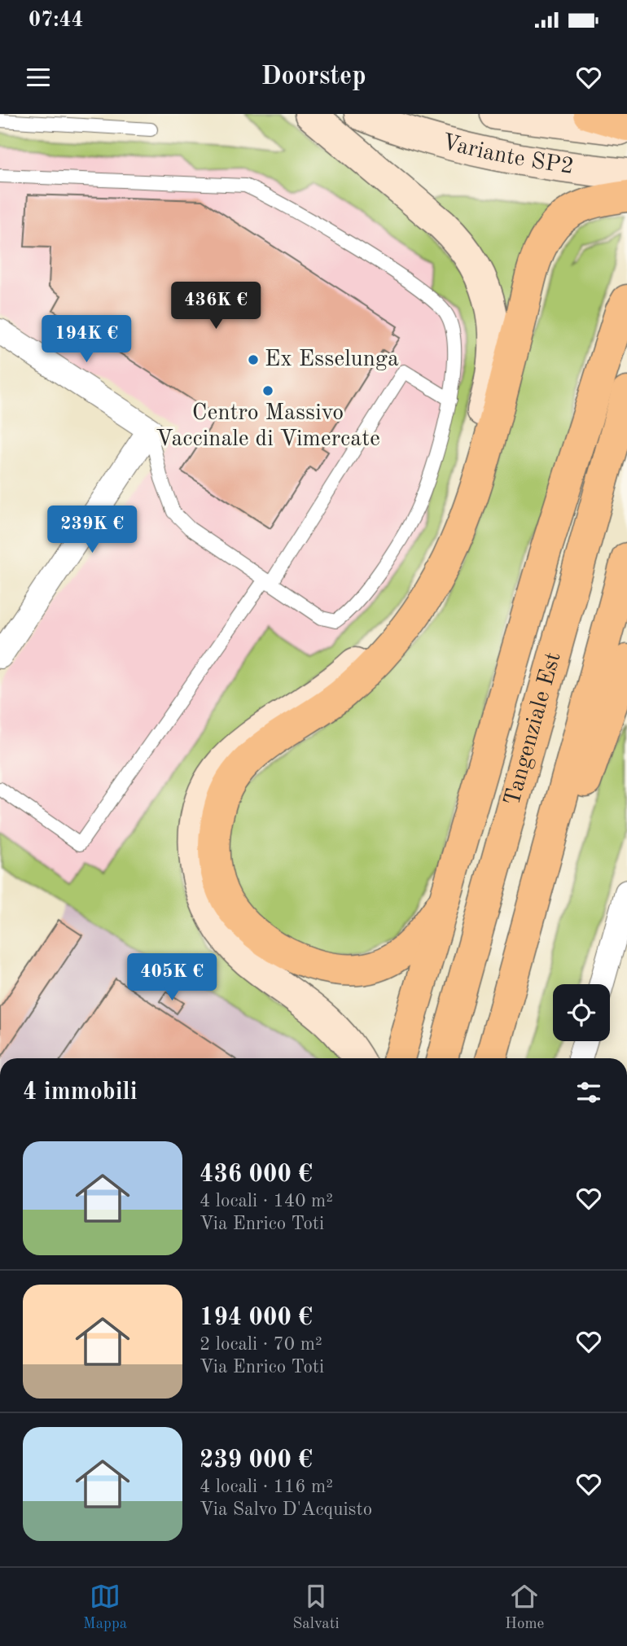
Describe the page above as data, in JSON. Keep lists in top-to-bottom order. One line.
{"streets":{"highway":["Tangenziale Est"],"main road":["Variante SP2"]},"places":["Ex Esselunga","Centro Massivo Vaccinale di Vimercate"],"page":{"status":"07:44","header":"Doorstep","price":["436K €","194K €","239K €","405K €"],"heading":"4 immobili","list":[{"name":"436 000 €","note":"4 locali · 140 m² · Via Enrico Toti"},{"name":"194 000 €","note":"2 locali · 70 m² · Via Enrico Toti"},{"name":"239 000 €","note":"4 locali · 116 m² · Via Salvo D'Acquisto"}],"tabs":["Mappa","Salvati","Home"]}}
